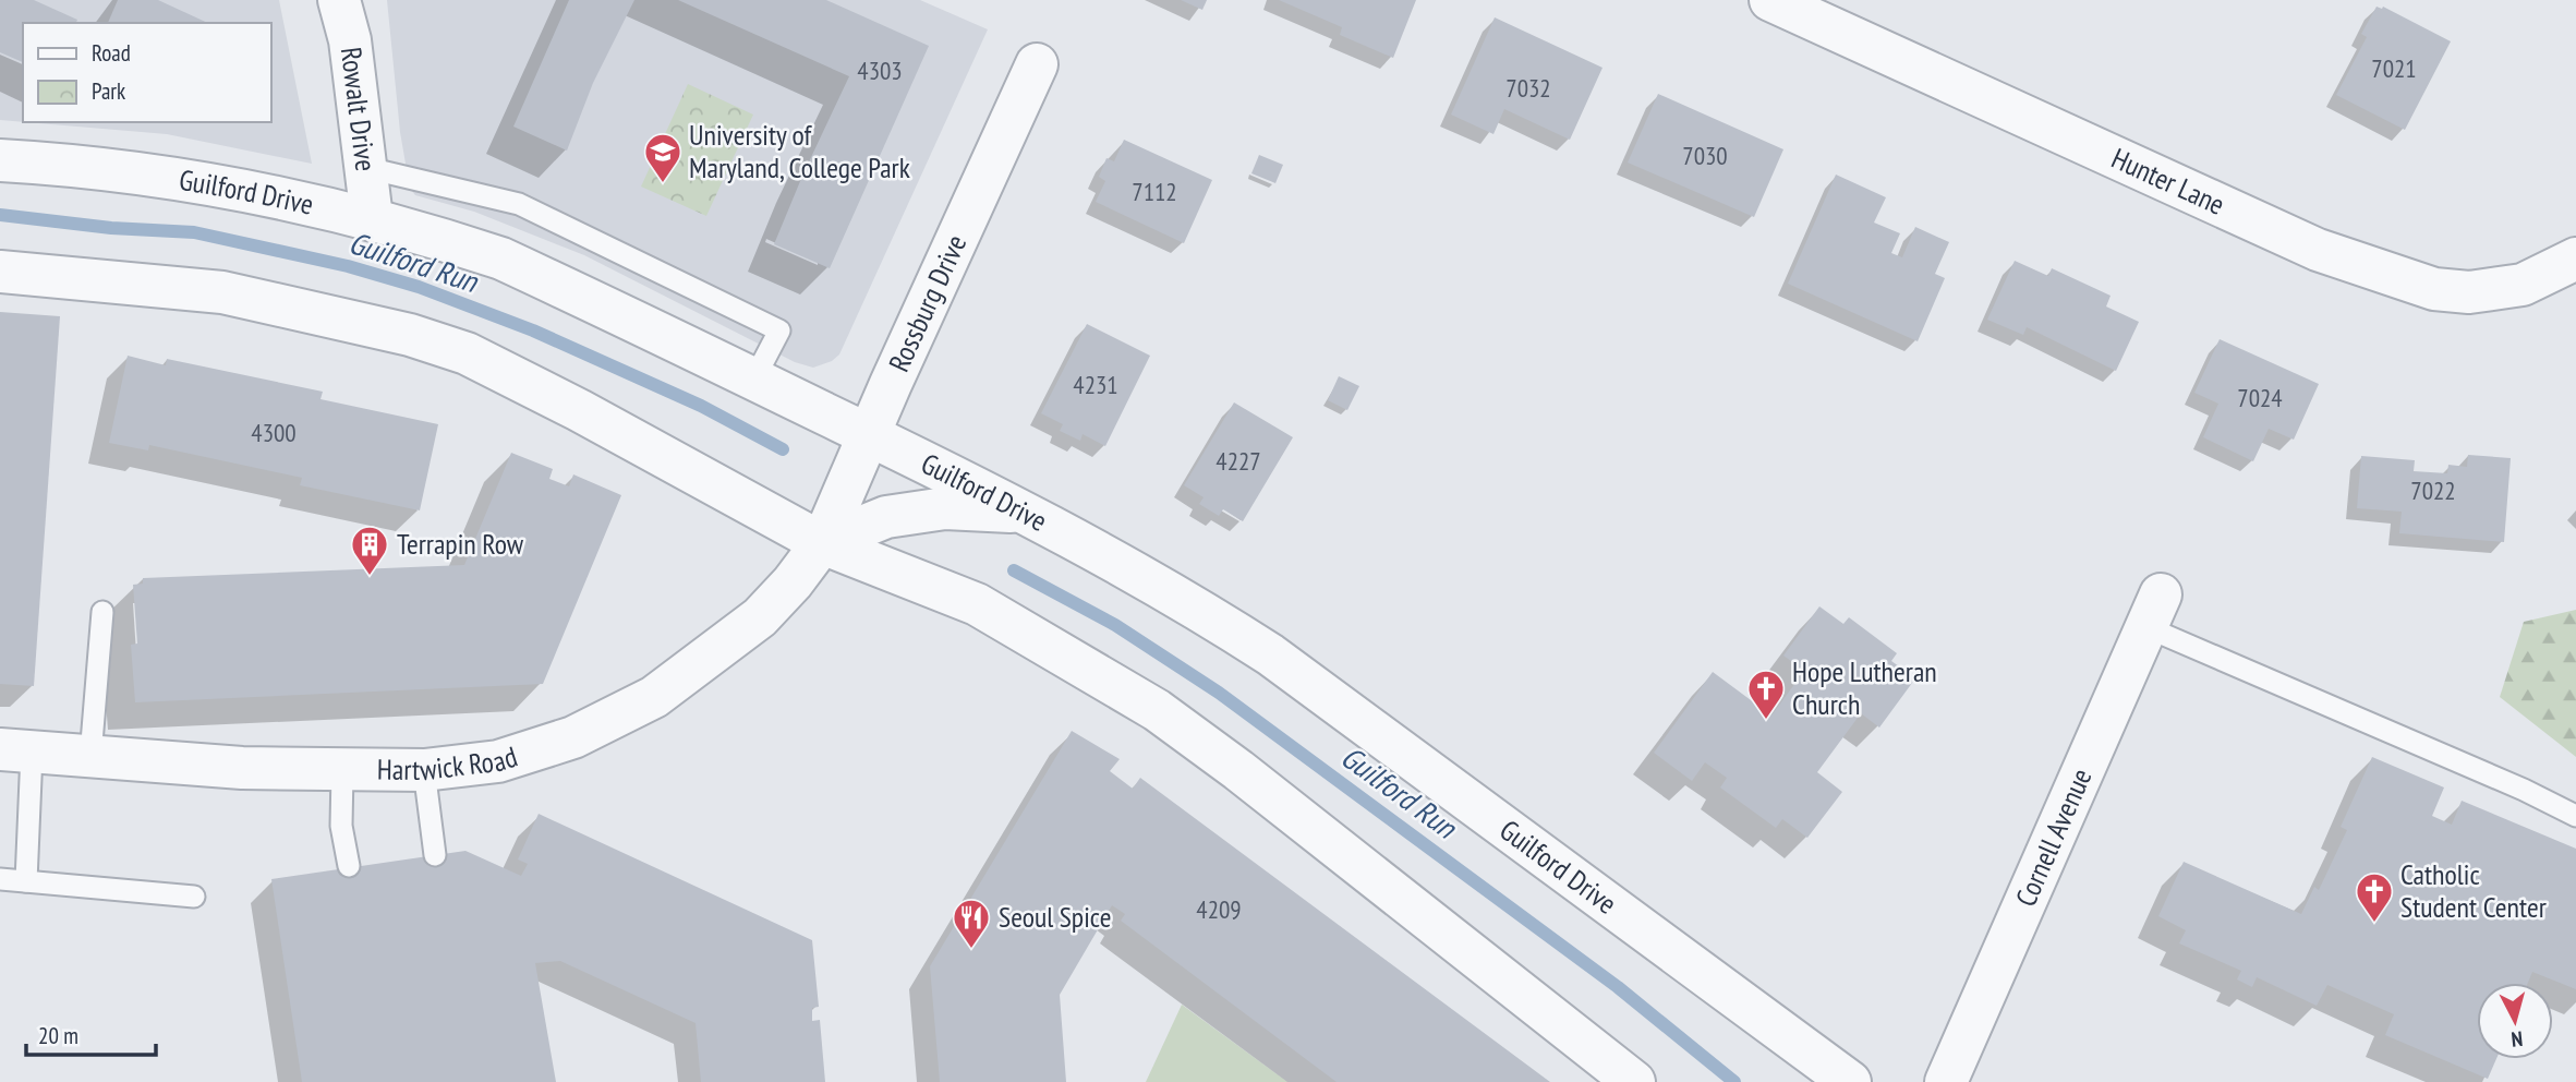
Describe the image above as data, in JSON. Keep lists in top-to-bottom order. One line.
{"streets":{"street":["Rowalt Drive","Hunter Lane","Guilford Drive","Rossburg Drive","Hartwick Road","Cornell Avenue"]},"crossings":[["Rowalt Drive","Guilford Drive"],["Guilford Drive","Rossburg Drive"],["Rossburg Drive","Hartwick Road"]],"water":["Guilford Run"],"places":{"school or university":["University of Maryland, College Park"],"building":["Terrapin Row"],"church":["Hope Lutheran Church","Catholic Student Center"],"restaurant":["Seoul Spice"]},"house_numbers":["7021","4303","7032","7030","7112","4231","7024","4300","4227","7022","4209"],"legend":["Road","Park"],"scale_bar":"20 m","north":"bottom"}
